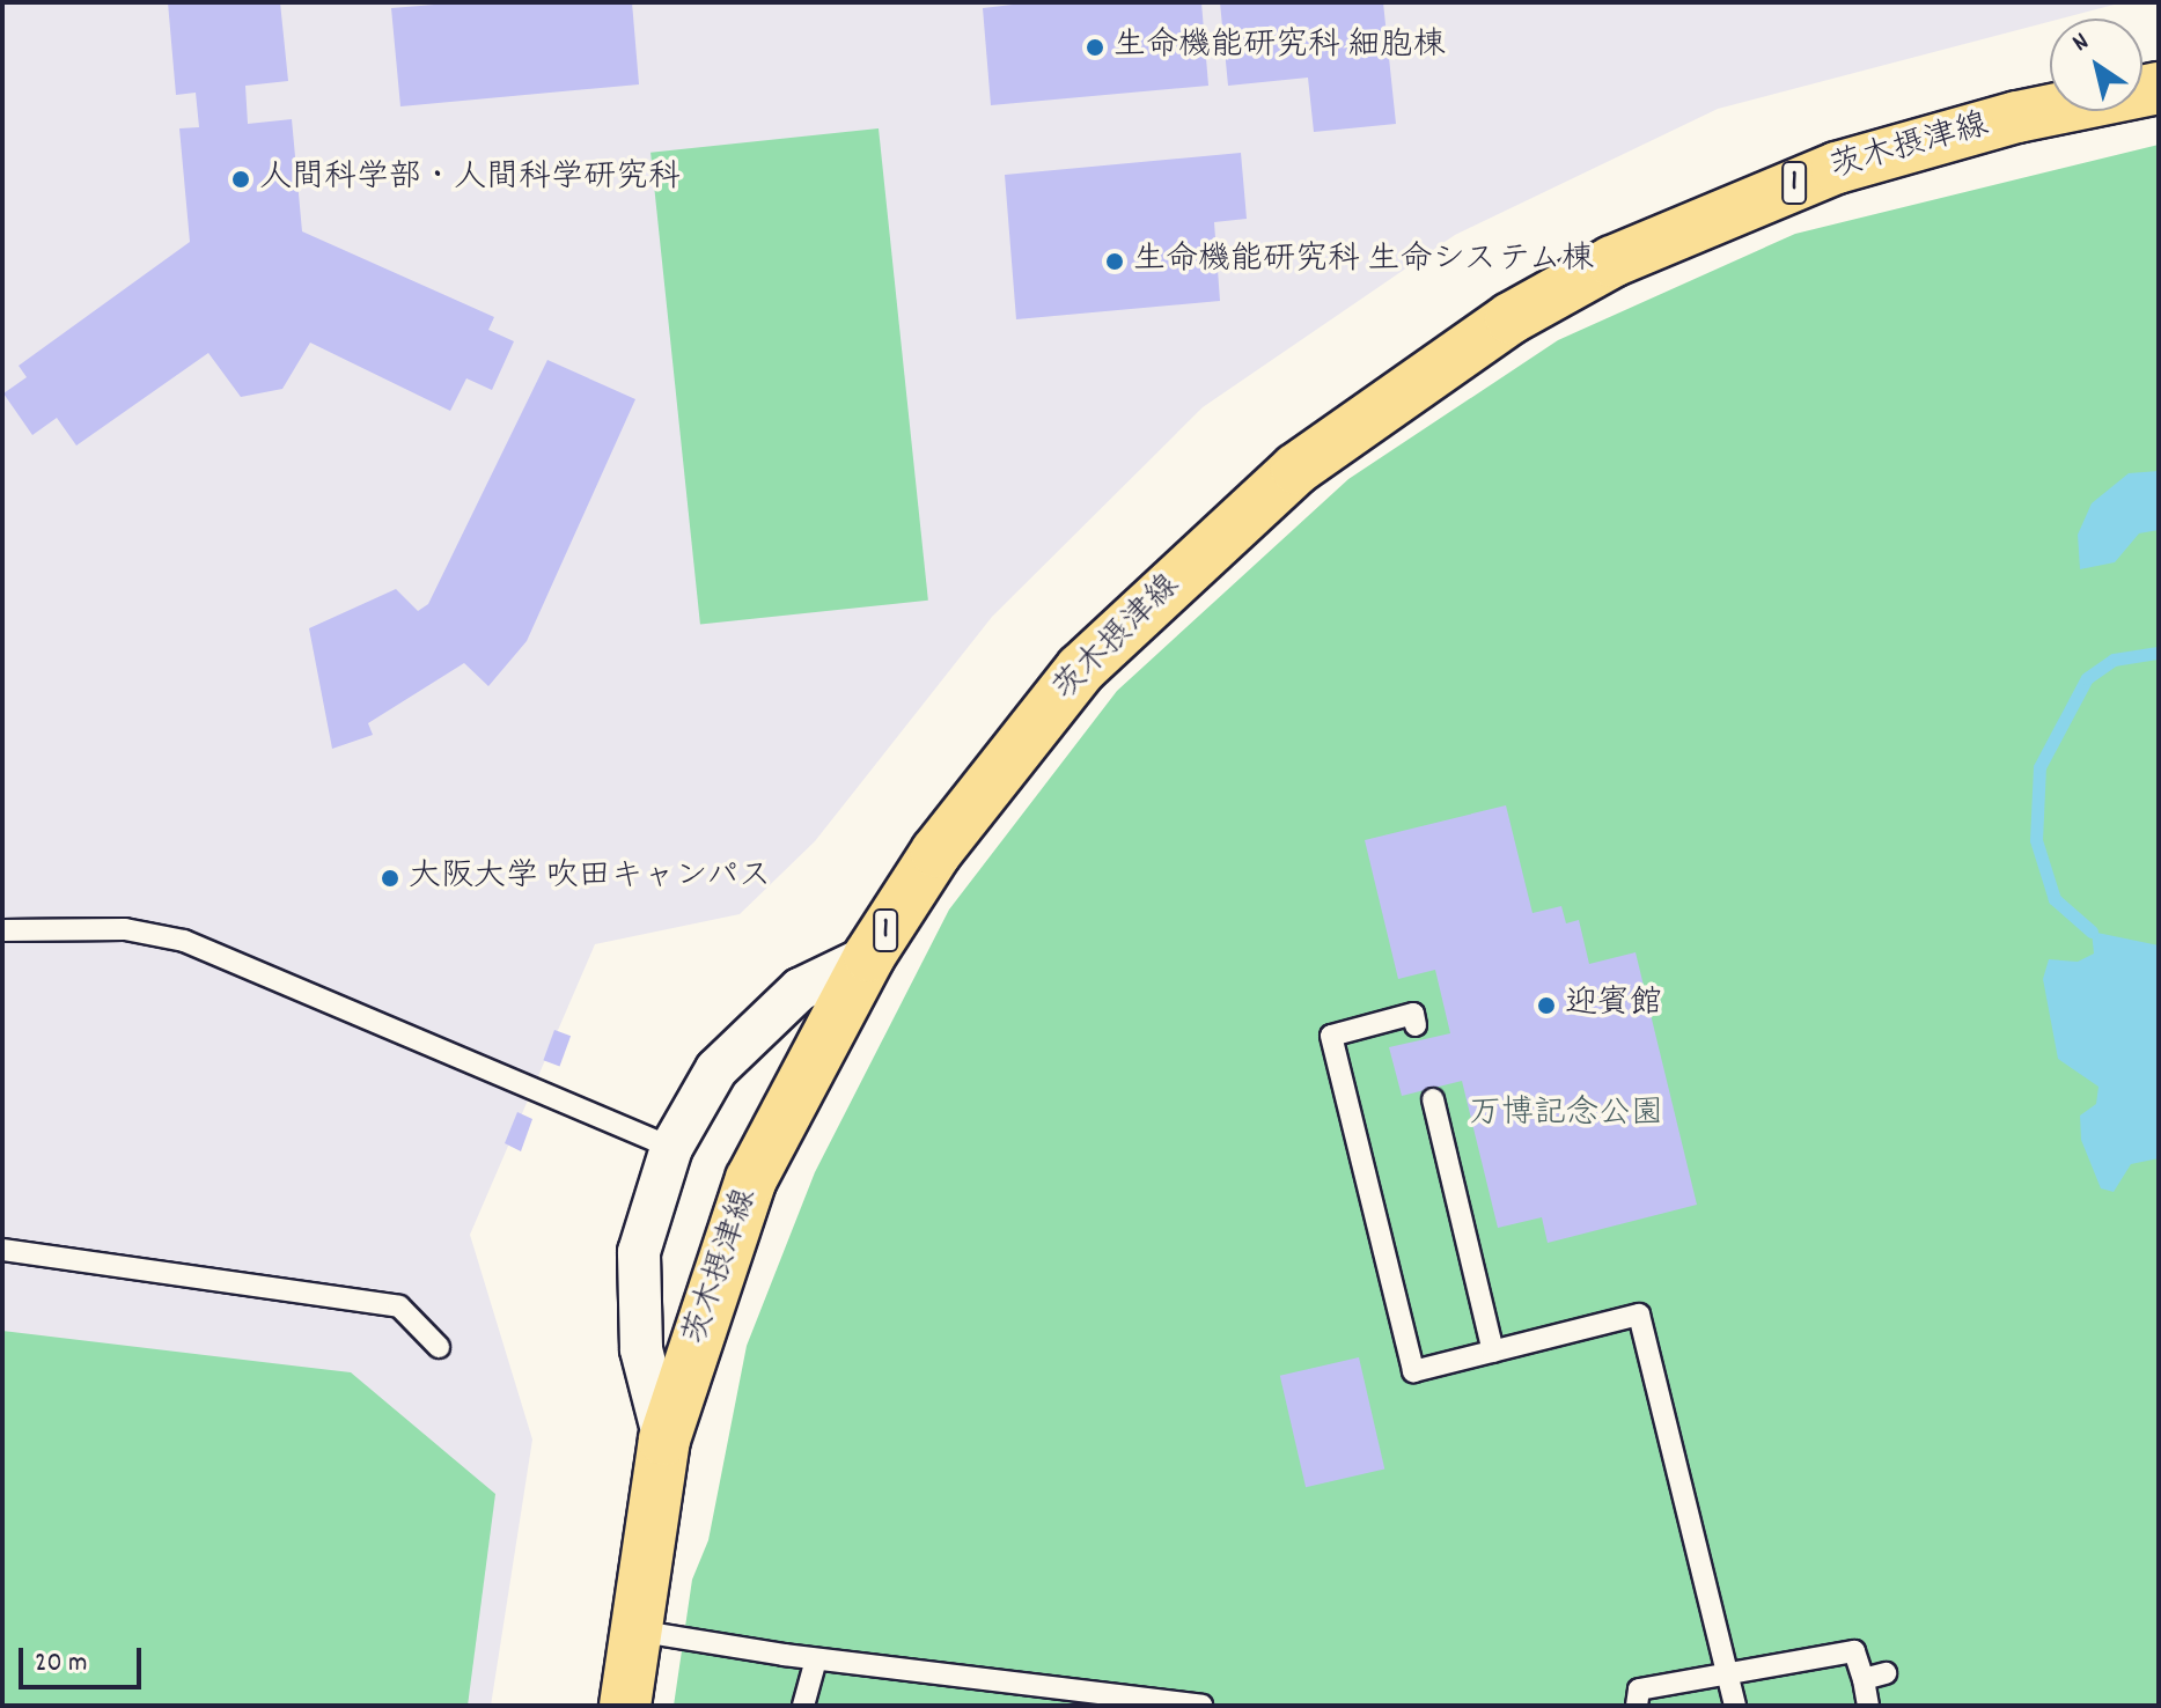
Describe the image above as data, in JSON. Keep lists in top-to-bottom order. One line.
{"streets":{"main road":["茨木摂津線","1"]},"parks":["万博記念公園"],"places":["生命機能研究科 細胞棟","人間科学部・人間科学研究科","生命機能研究科 生命システム棟","大阪大学 吹田キャンパス","迎賓館"],"scale_bar":"20 m","north":"top left"}
